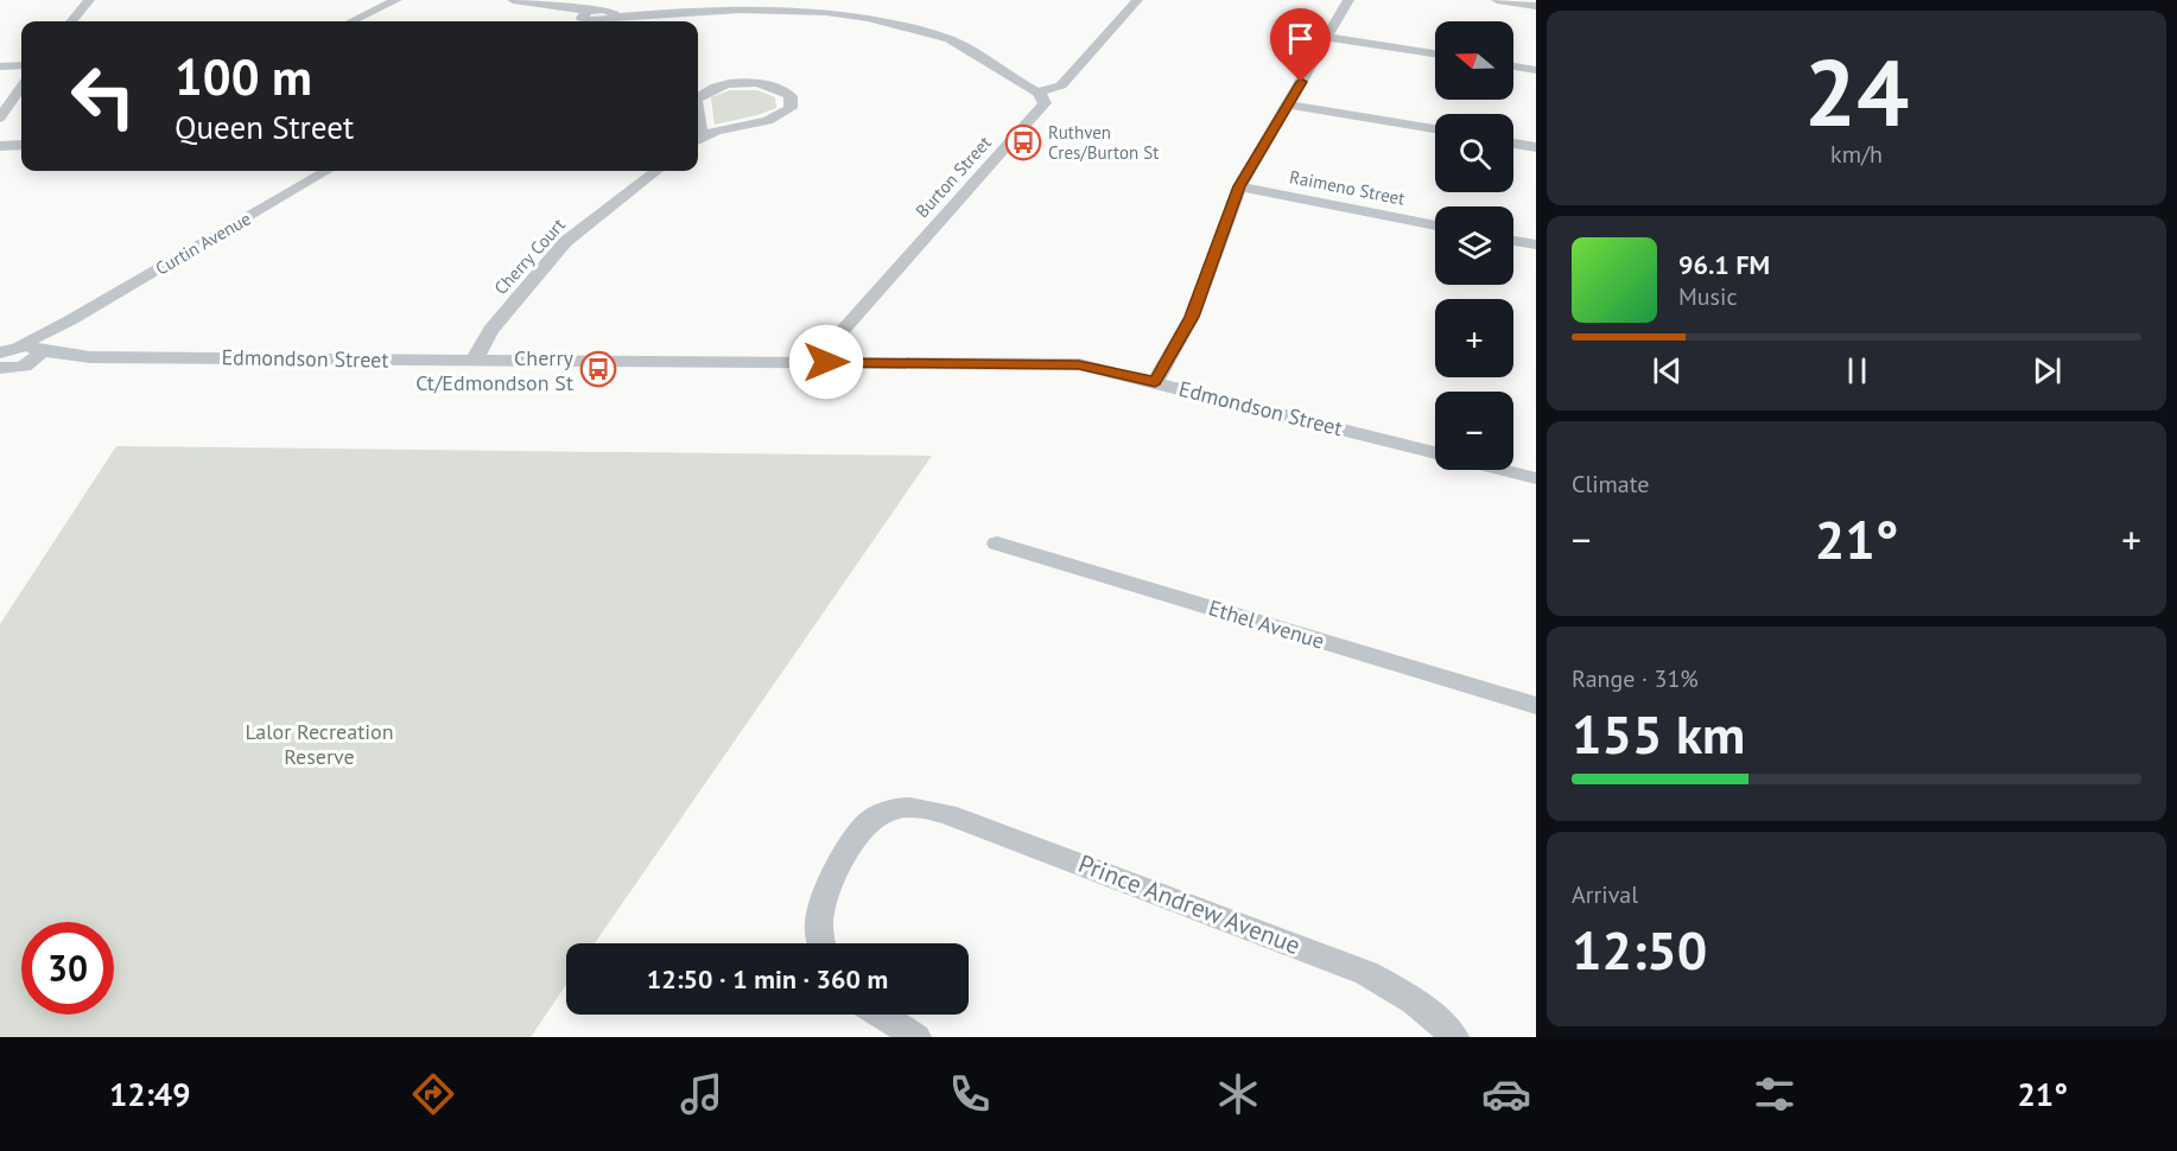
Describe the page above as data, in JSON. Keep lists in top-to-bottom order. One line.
{"streets":{"street":["Burton Street","Raimeno Street","Curtin Avenue","Cherry Court","Edmondson Street","Ethel Avenue","Prince Andrew Avenue"]},"crossings":[["Burton Street","Edmondson Street"],["Curtin Avenue","Edmondson Street"],["Cherry Court","Edmondson Street"]],"parks":["Lalor Recreation Reserve"],"places":{"bus stop":["Ruthven Cres/Burton St","Cherry Ct/Edmondson St"]},"north":"left","page":{"tile":[["24","km/h"],"Climate",["Range · 31%","155 km"],["Arrival","12:50"]],"map_buttons":["+","−"],"turn":["100 m","Queen Street"],"song":["96.1 FM","Music"],"heat":["−","21°","+"],"limit":"30","trip":"12:50 · 1 min · 360 m","tabs":["12:49","21°"]}}
